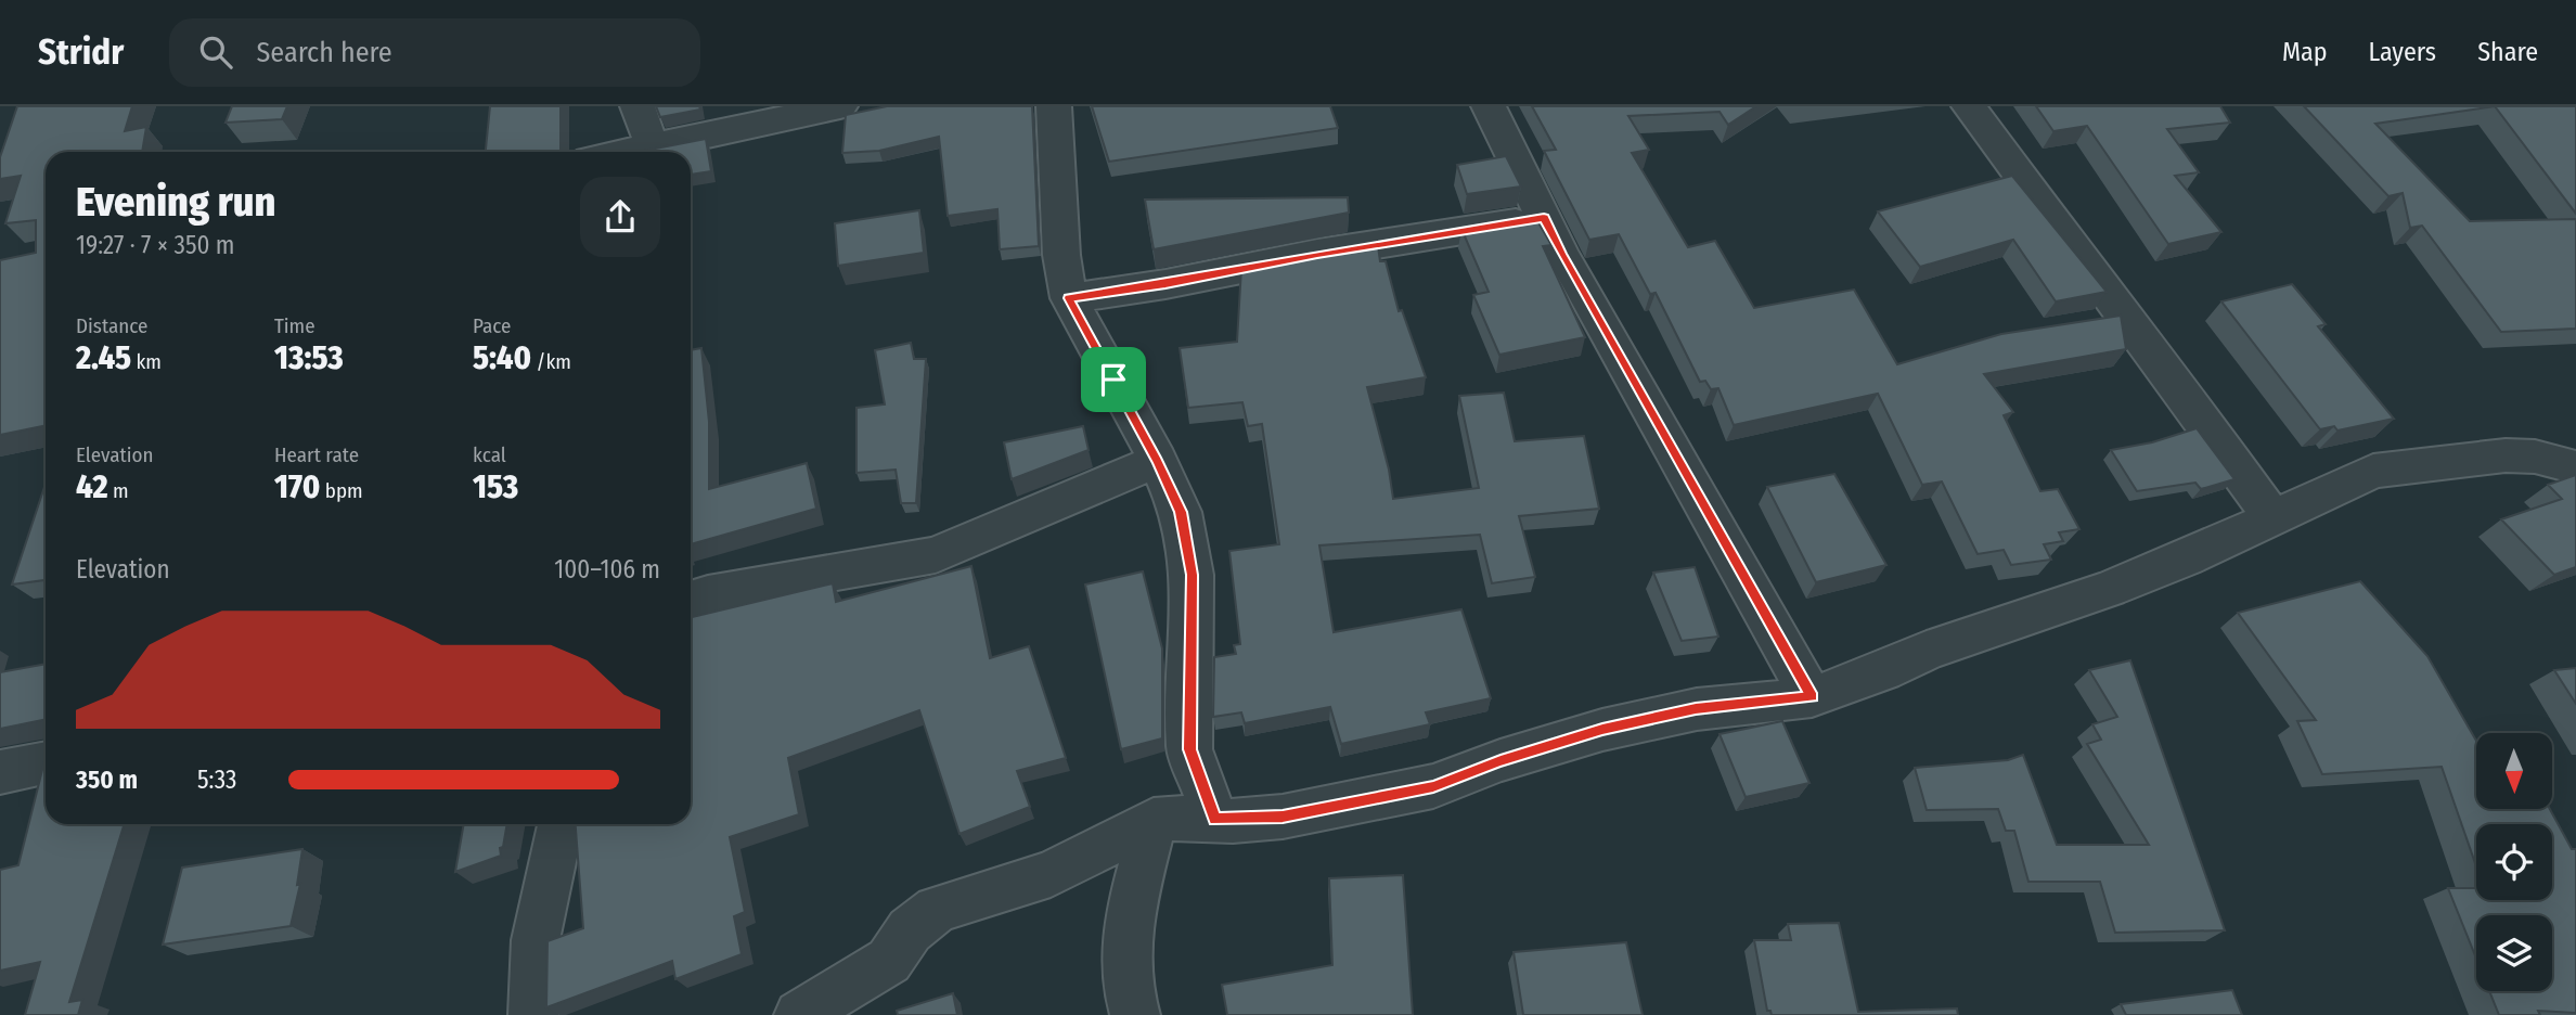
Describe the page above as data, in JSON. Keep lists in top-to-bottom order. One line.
{"north":"bottom","page":{"header":"Stridr","search":"Search here","nav":["Map","Layers","Share"],"heading":["Evening run","19:27 · 7 × 350 m"],"stats":[["Distance","2.45 km"],["Time","13:53"],["Pace","5:40 /km"],["Elevation","42 m"],["Heart rate","170 bpm"],["kcal","153"]],"chart":["Elevation","100–106 m"],"list":[{"name":"350 m","note":"5:33"}]}}
